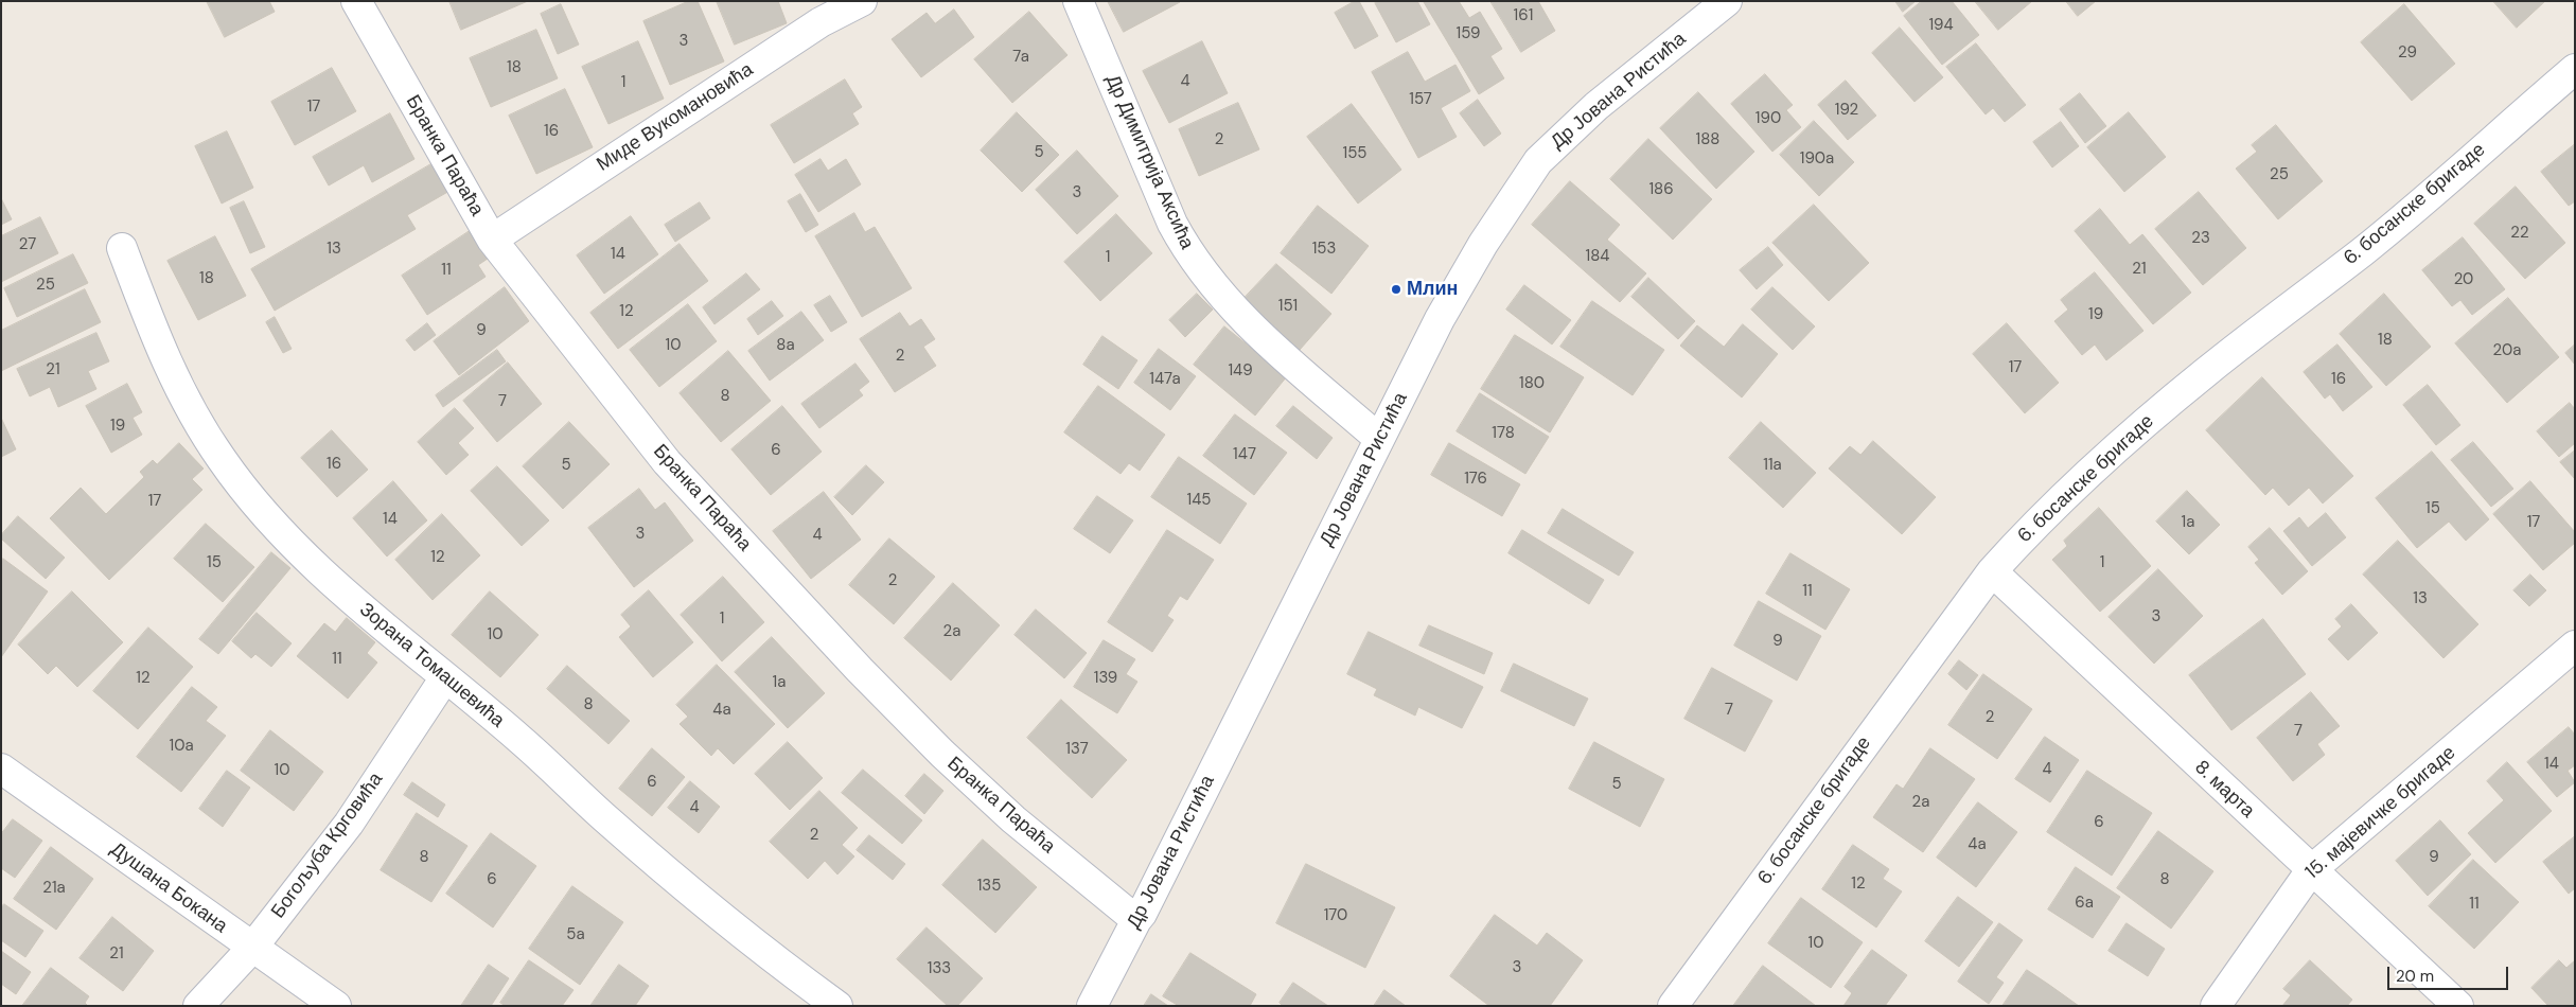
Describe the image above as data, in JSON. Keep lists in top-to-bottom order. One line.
{"streets":{"street":["Др Јована Ристића","Миде Вукомановића","Бранка Параћа","Др Димитрија Аксића","6. босанске бригаде","Зорана Томашевића","8. марта","15. мајевичке бригаде","Богољуба Крговића","Душана Бокана"]},"crossings":[["Др Јована Ристића","Бранка Параћа"],["Др Јована Ристића","Др Димитрија Аксића"],["Миде Вукомановића","Бранка Параћа"],["6. босанске бригаде","8. марта"],["Зорана Томашевића","Богољуба Крговића"],["8. марта","15. мајевичке бригаде"],["Богољуба Крговића","Душана Бокана"]],"places":["Млин"],"house_numbers":["161","194","159","3","29","7a","18","4","1","157","17","192","190","16","2","188","5","155","190a","25","186","3","22","23","27","13","153","14","184","1","21","11","18","20","25","151","12","19","9","18","10","8a","20a","2","17","21","149","147a","16","180","8","7","19","178","6","147","16","5","11a","176","145","17","15","14","1a","17","3","4","12","15","1","2","11","13","3","1","2a","10","9","11","12","139","1a","8","4a","7","2","7","10a","137","14","4","10","6","5","2a","4","6","2","4a","8","9","6","8","12","135","21a","6a","11","170","5a","10","21","3","133"],"scale_bar":"20 m"}
